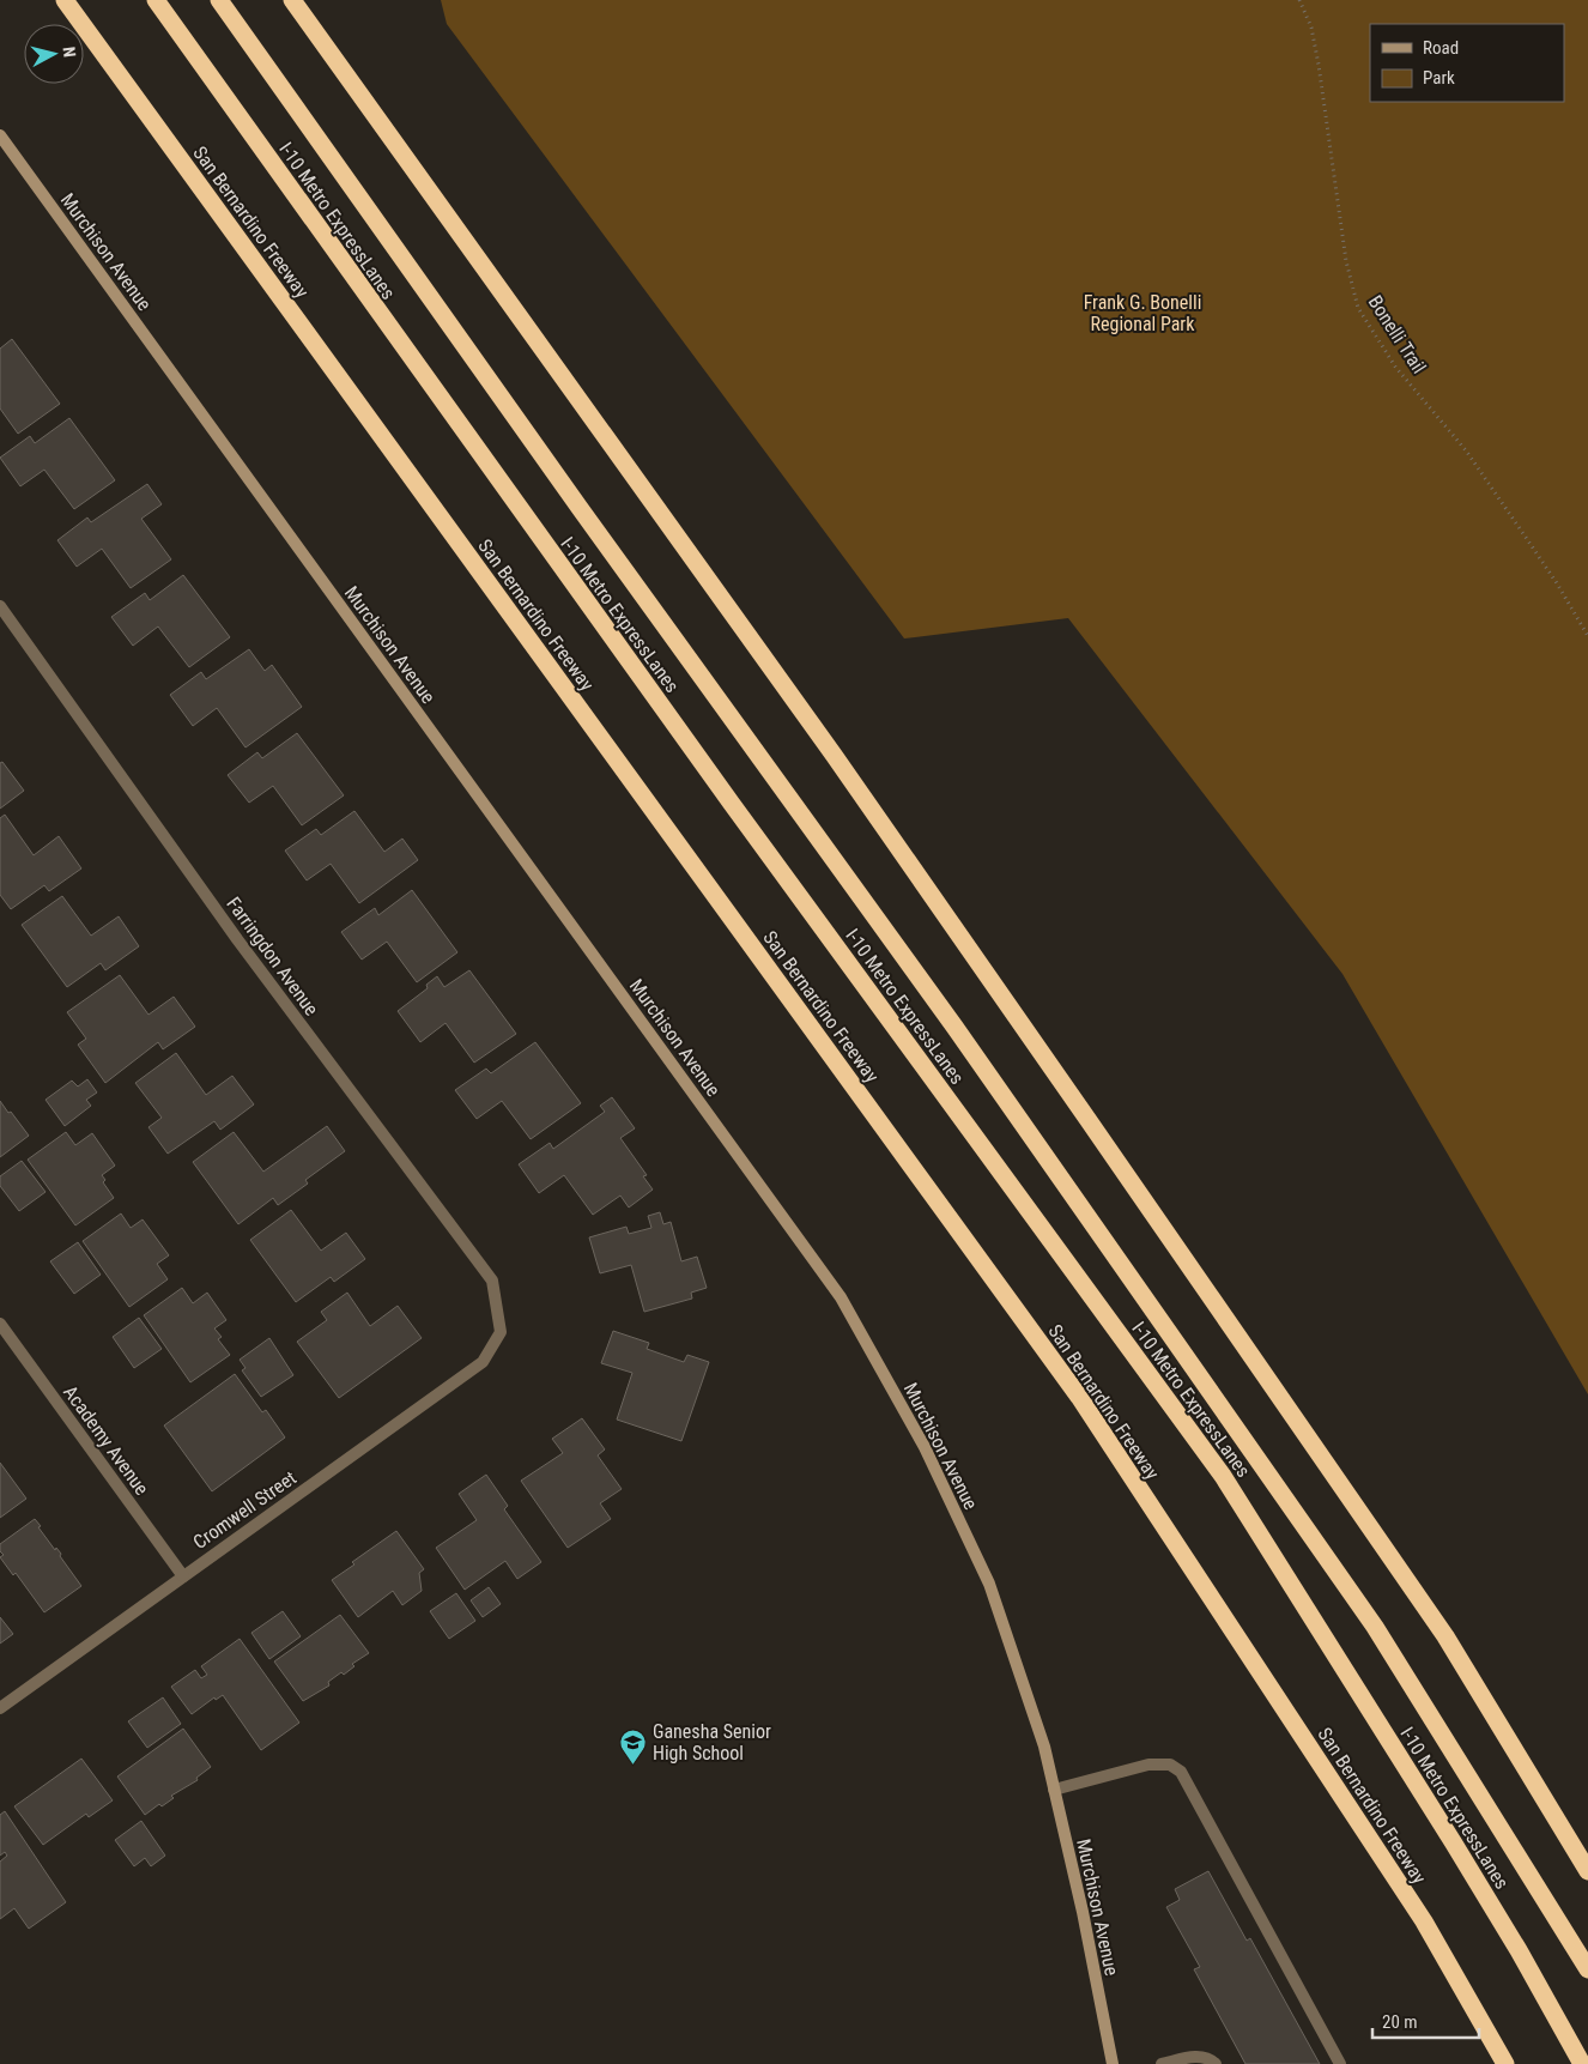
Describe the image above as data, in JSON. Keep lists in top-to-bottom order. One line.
{"streets":{"highway":["I-10 Metro ExpressLanes","San Bernardino Freeway"],"street":["Murchison Avenue","Farringdon Avenue","Academy Avenue","Cromwell Street"],"path":["Bonelli Trail"]},"crossings":[["Farringdon Avenue","Cromwell Street"],["Academy Avenue","Cromwell Street"]],"parks":["Frank G. Bonelli Regional Park"],"places":{"school or university":["Ganesha Senior High School"]},"legend":["Road","Park"],"scale_bar":"20 m","north":"right"}
